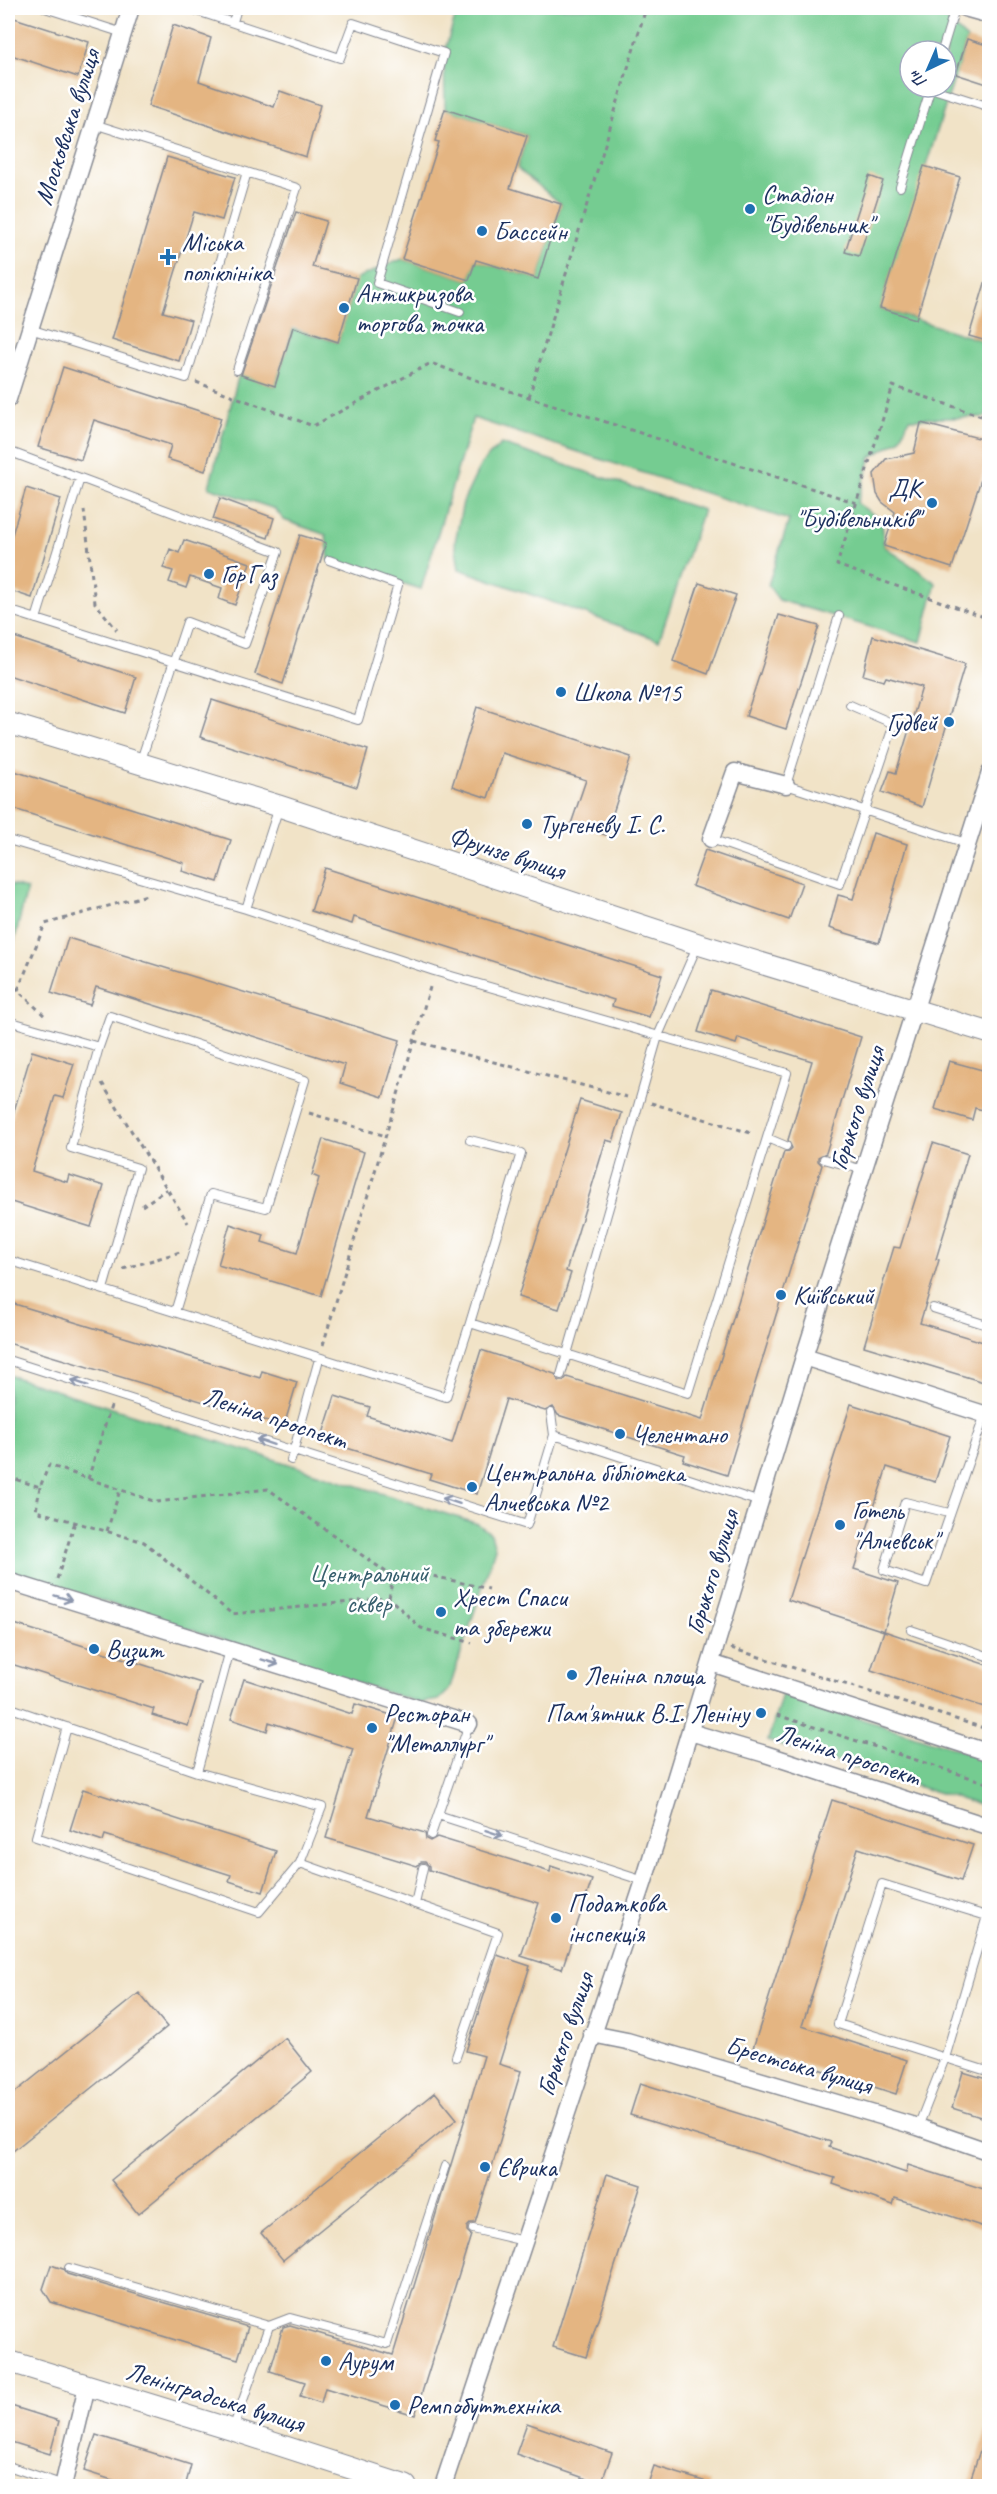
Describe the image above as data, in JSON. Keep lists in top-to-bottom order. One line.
{"streets":{"street":["Московська вулиця","Фрунзе вулиця","Горького вулиця","Леніна проспект","Брестська вулиця","Ленінградська вулиця"]},"crossings":[["Фрунзе вулиця","Горького вулиця"],["Горького вулиця","Леніна проспект"],["Горького вулиця","Брестська вулиця"]],"one_way":["Леніна проспект"],"parks":["Центральний сквер"],"places":{"other":["Стадіон \"Будівельник\"","Бассейн","Антикризова торгова точка","ДК \"Будівельників\"","ГорГаз","Школа №15","Гудвей","Тургенєву І. С.","Київський","Челентано","Центральна бібліотека Алчевська №2","Готель \"Алчевськ\"","Хрест Спаси та збережи","Визит","Леніна площа","Пам'ятник В.I. Ленiну","Ресторан \"Металлург\"","Податкова інспекція","Єврика","Аурум","Ремпобуттехніка"],"health":["Міська поліклініка"]},"north":"bottom left"}
